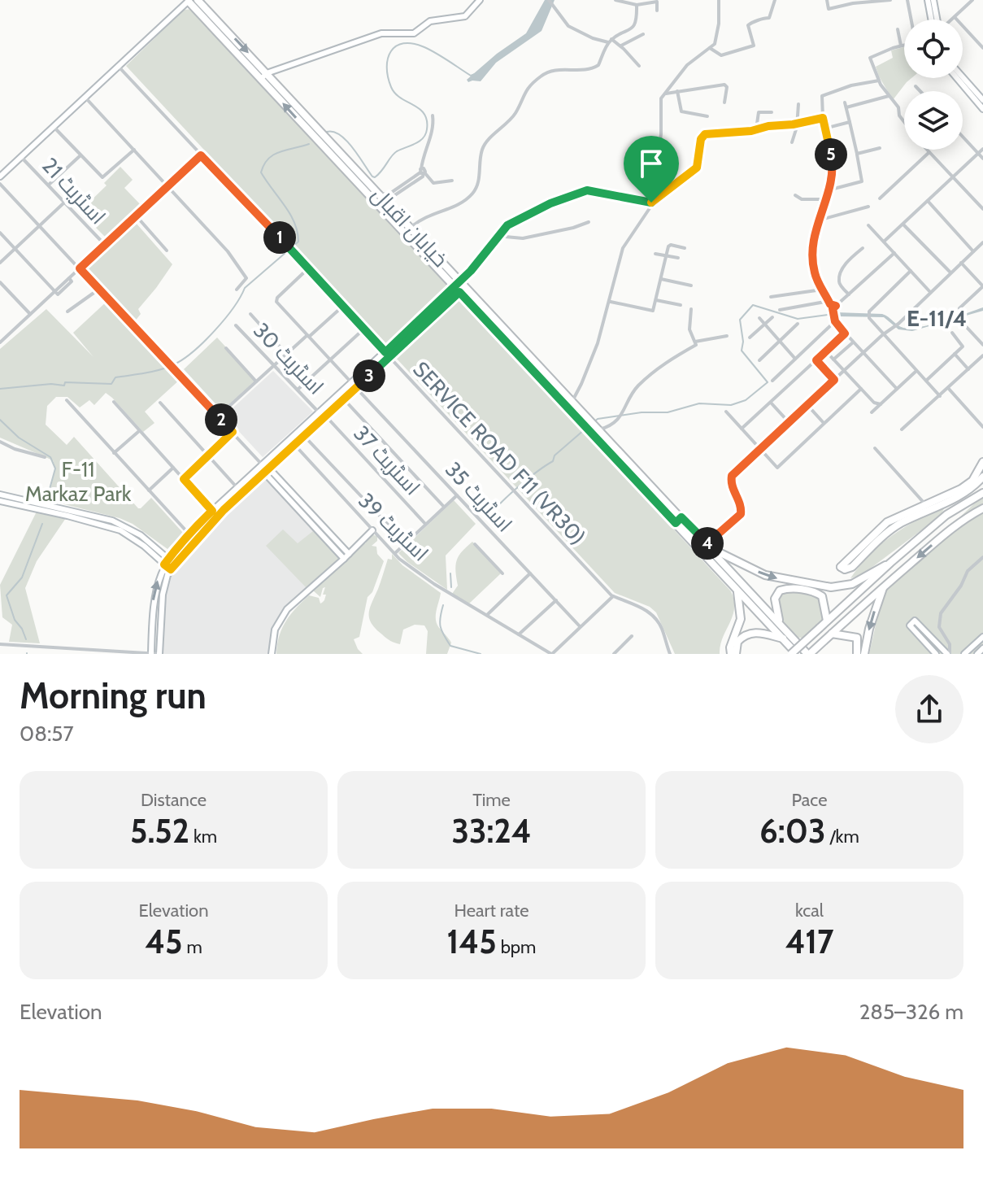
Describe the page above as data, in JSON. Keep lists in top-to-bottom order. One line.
{"streets":{"main road":["خیابان اقبال"],"street":["اسٹریٹ 21","اسٹریٹ 30","SERVICE ROAD F11 (VR30)","اسٹریٹ 37","اسٹریٹ 35","اسٹریٹ 39"]},"crossings":[["SERVICE ROAD F11 (VR30)","اسٹریٹ 35"]],"districts":["E-11/4"],"parks":["F-11 Markaz Park"],"page":{"pins":["5","1","3","2","4"],"heading":["Morning run","08:57"],"stats":[["Distance","5.52 km"],["Time","33:24"],["Pace","6:03 /km"],["Elevation","45 m"],["Heart rate","145 bpm"],["kcal","417"]],"chart":["Elevation","285–326 m"]}}
